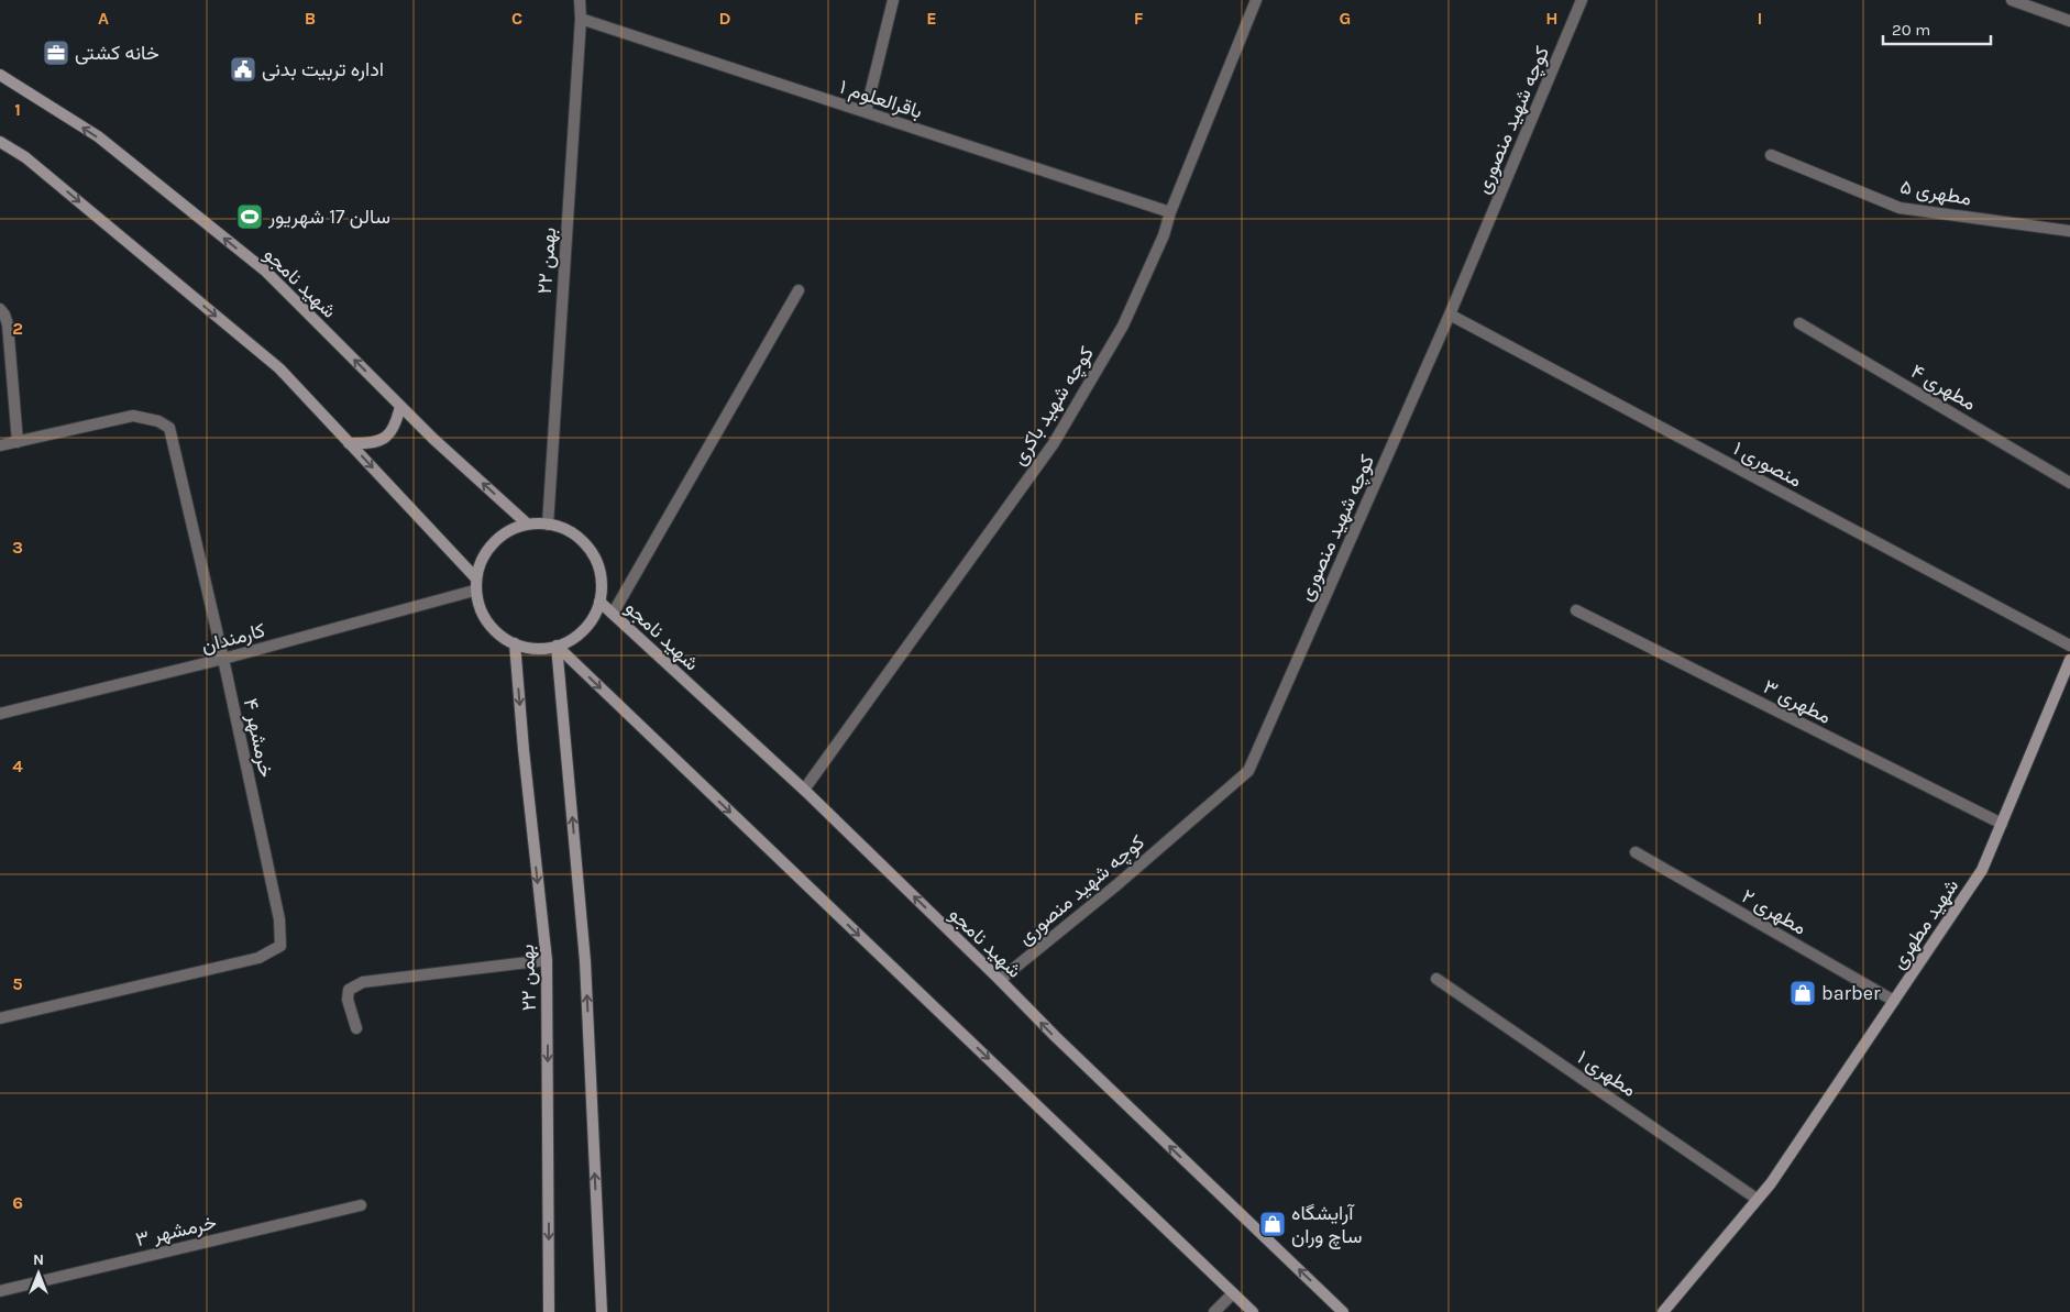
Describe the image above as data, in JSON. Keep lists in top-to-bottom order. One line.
{"streets":{"main road":["۲۲ بهمن","شهید نامجو","شهید مطهری"],"street":["باقرالعلوم ۱","کوچه شهید منصوری","مطهری ۵","مطهری ۴","کوچه شهید باکری","منصوری ۱","کارمندان","مطهری ۳","خرمشهر ۴","مطهری ۲","مطهری ۱","خرمشهر ۳"]},"crossings":[["باقرالعلوم ۱","۲۲ بهمن"],["باقرالعلوم ۱","کوچه شهید باکری"],["کوچه شهید منصوری","شهید نامجو"],["کوچه شهید منصوری","منصوری ۱"],["۲۲ بهمن","شهید نامجو"],["۲۲ بهمن","کارمندان"],["شهید نامجو","کوچه شهید باکری"],["شهید نامجو","کارمندان"],["کارمندان","خرمشهر ۴"],["مطهری ۳","شهید مطهری"],["مطهری ۲","شهید مطهری"],["شهید مطهری","مطهری ۱"]],"one_way":["۲۲ بهمن"],"places":{"office":["خانه کشتی"],"public building":["اداره تربیت بدنی"],"sports":["سالن 17 شهریور"],"shop":["barber","آرایشگاه ساچ وران"]},"scale_bar":"20 m","north":"top","grid":{"columns":["A","B","C","D","E","F","G","H","I"],"rows":["1","2","3","4","5","6"]}}
